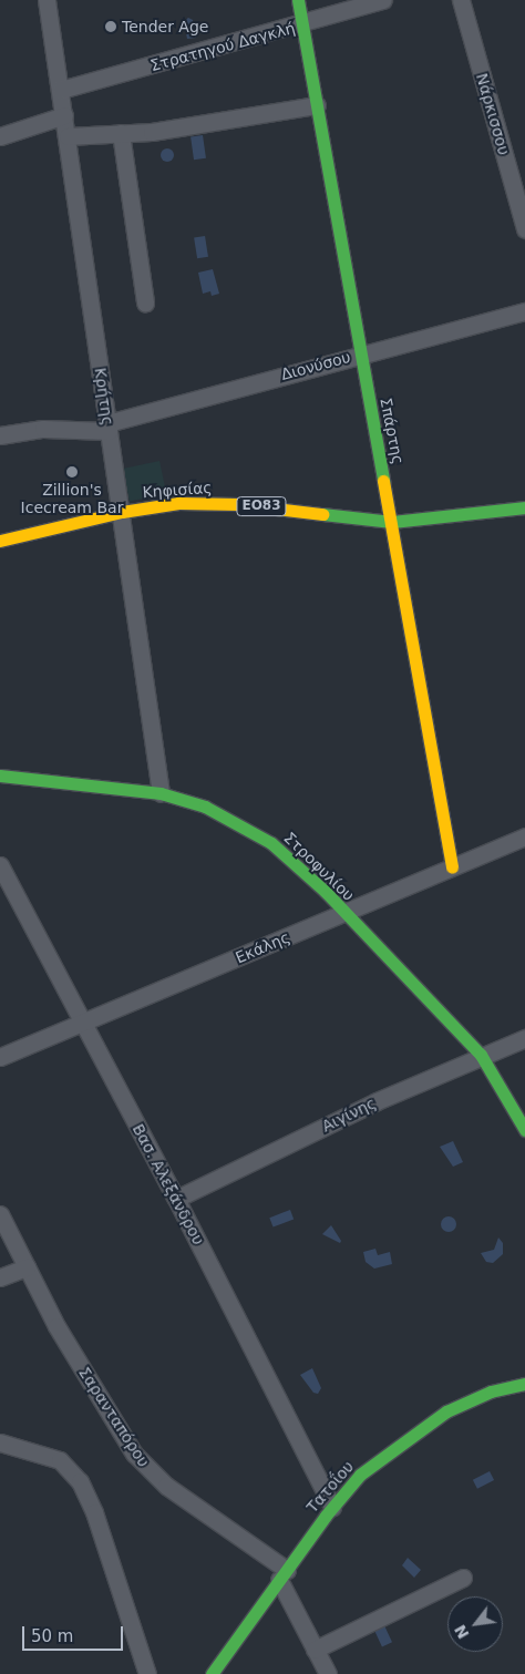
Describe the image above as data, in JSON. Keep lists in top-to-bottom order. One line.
{"streets":{"street":["Στρατηγού Δαγκλή","Νάρκισσου","Διονύσου","Κρήτης","Σπάρτης","Κηφισίας","ΕΟ83","Στροφυλίου","Εκάλης","Αιγίνης","Βασ. Αλεξάνδρου","Σαρανταπόρου","Τατοΐου"]},"crossings":[["Στρατηγού Δαγκλή","Κρήτης"],["Στρατηγού Δαγκλή","Σπάρτης"],["Διονύσου","Κρήτης"],["Διονύσου","Σπάρτης"],["Κρήτης","Κηφισίας"],["Κρήτης","Στροφυλίου"],["Σπάρτης","Κηφισίας"],["Σπάρτης","Εκάλης"],["Στροφυλίου","Εκάλης"],["Στροφυλίου","Αιγίνης"],["Εκάλης","Βασ. Αλεξάνδρου"],["Αιγίνης","Βασ. Αλεξάνδρου"],["Βασ. Αλεξάνδρου","Τατοΐου"],["Σαρανταπόρου","Τατοΐου"]],"places":["Tender Age","Zillion's Icecream Bar"],"scale_bar":"50 m","north":"bottom left"}
